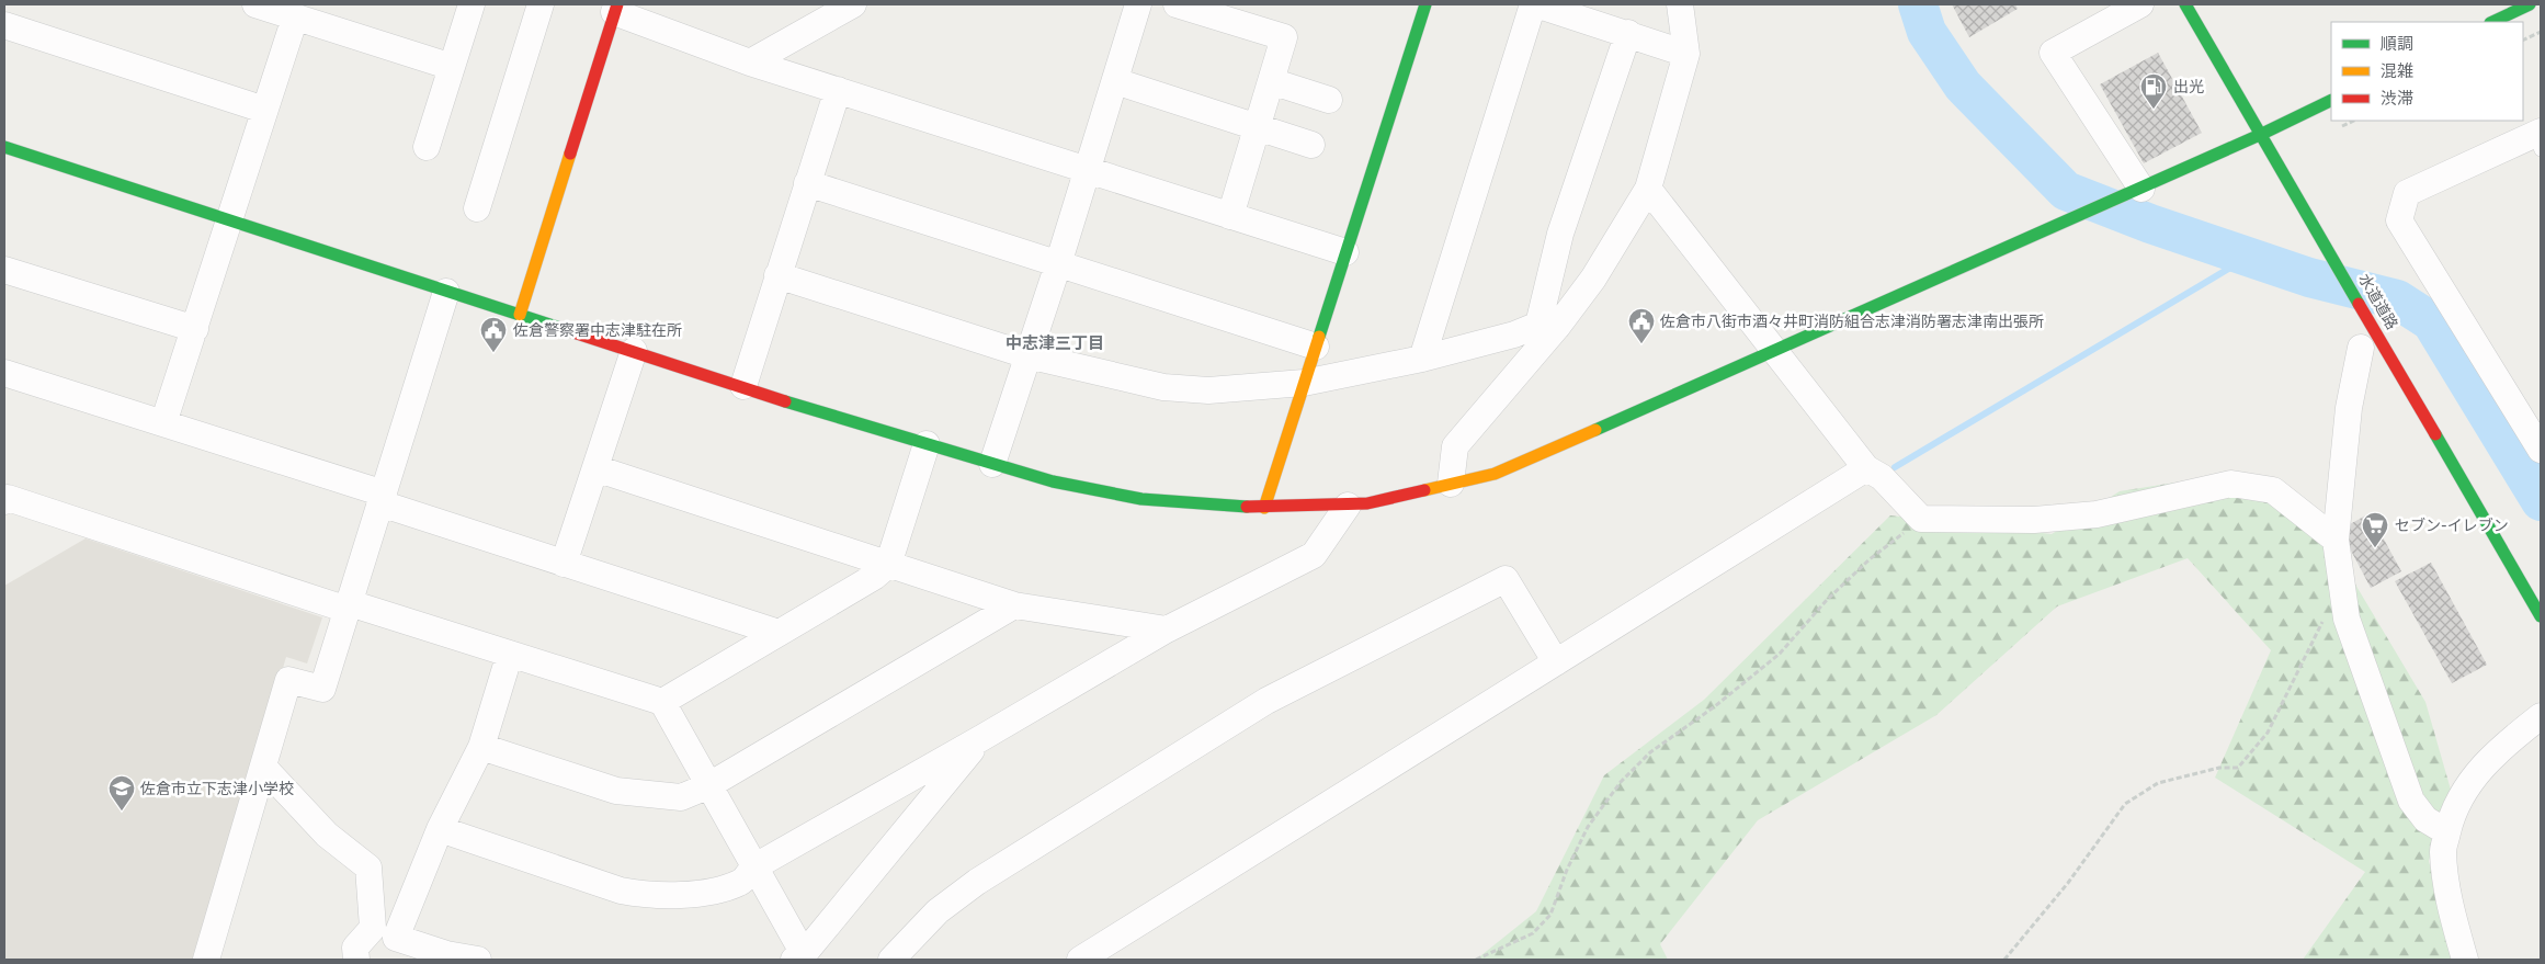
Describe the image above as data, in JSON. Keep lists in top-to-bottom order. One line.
{"streets":{"street":["水道道路"]},"districts":["中志津三丁目"],"places":{"fuel station":["出光"],"public building":["佐倉市八街市酒々井町消防組合志津消防署志津南出張所","佐倉警察署中志津駐在所"],"supermarket":["セブン-イレブン"],"school or university":["佐倉市立下志津小学校"]},"legend":["順調","混雑","渋滞"]}
